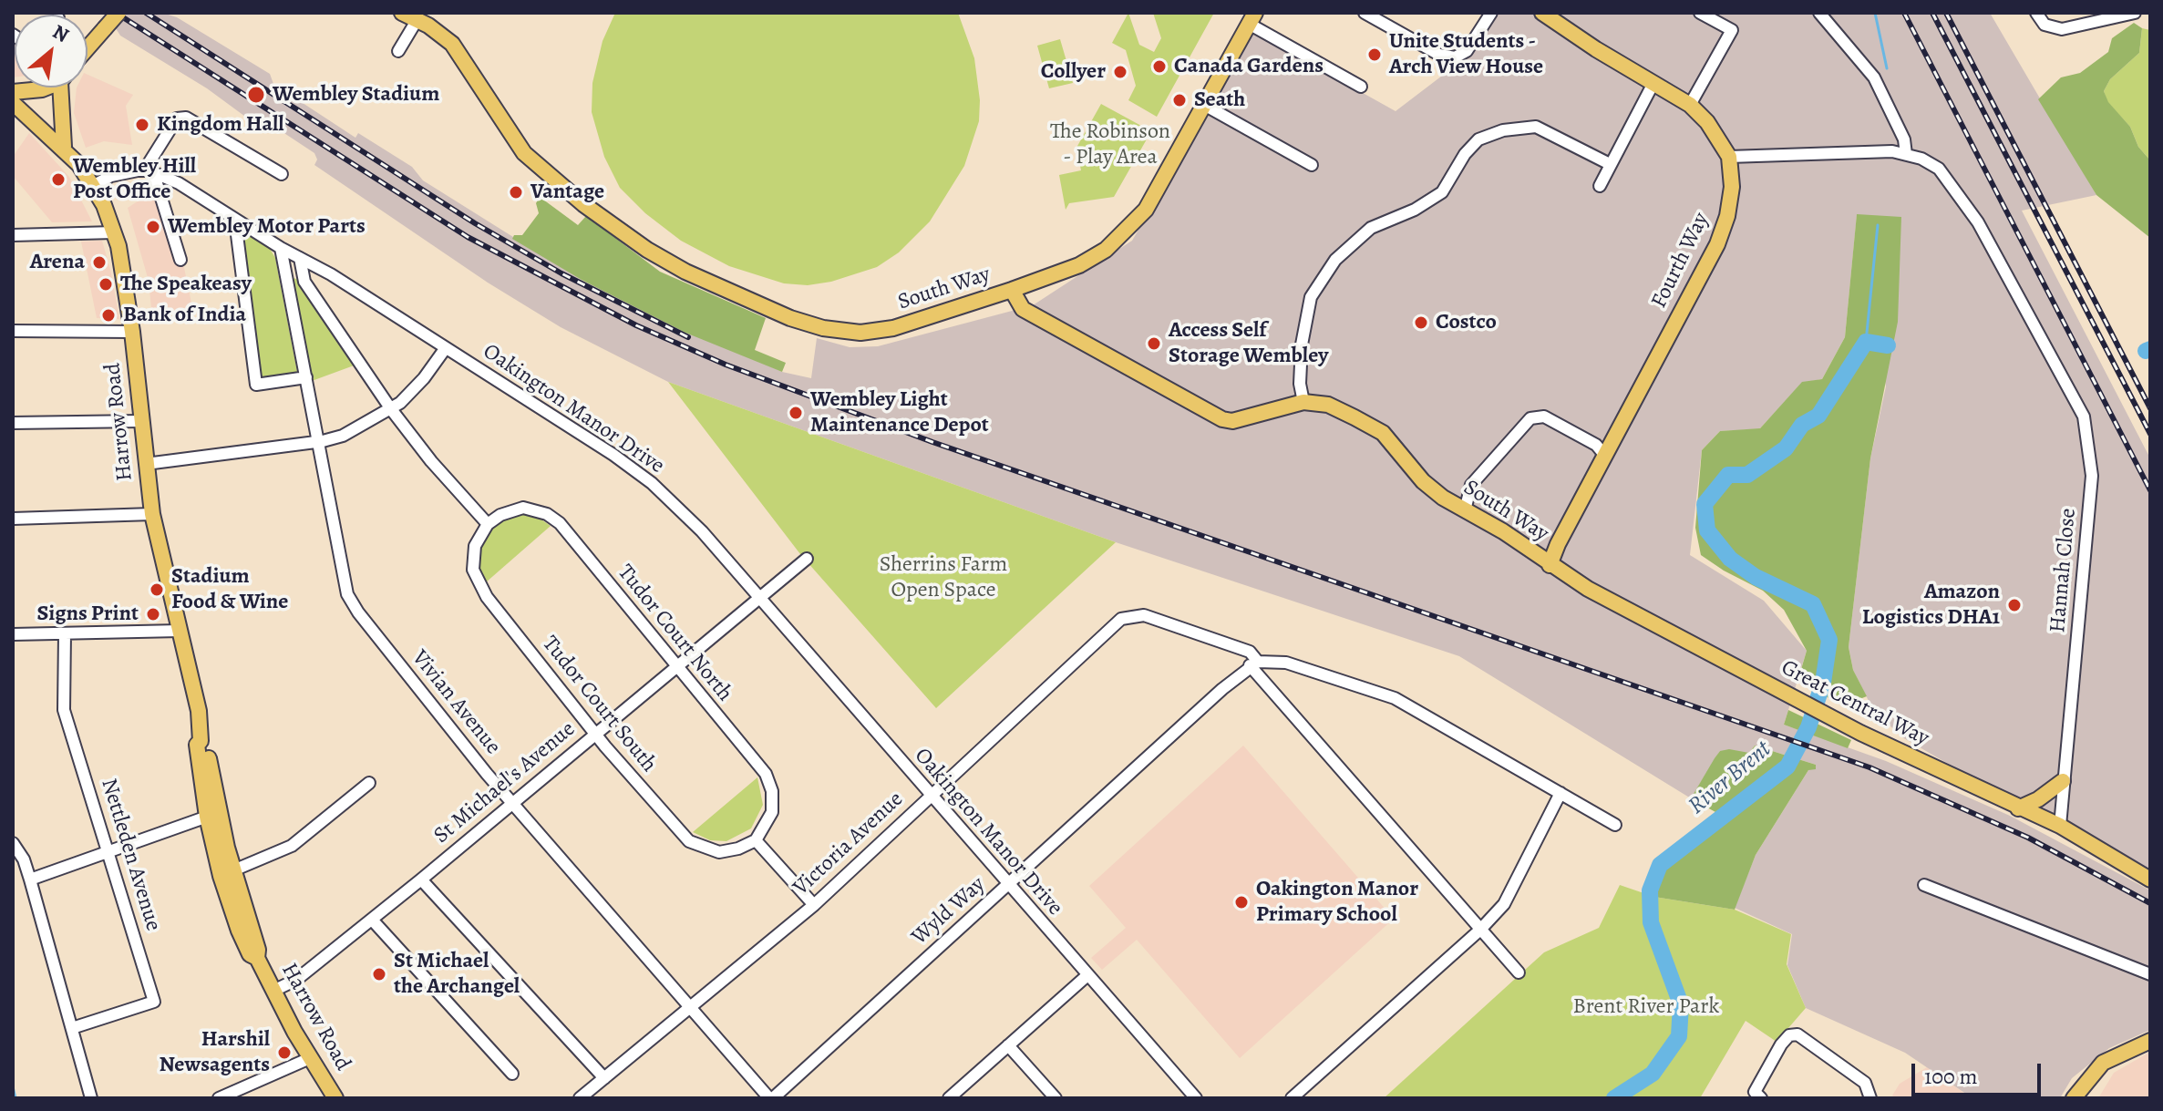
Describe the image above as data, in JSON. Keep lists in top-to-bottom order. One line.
{"streets":{"main road":["Fourth Way","South Way","Harrow Road","Great Central Way"],"street":["Oakington Manor Drive","Hannah Close","Tudor Court North","Vivian Avenue","Tudor Court South","St Michael's Avenue","Victoria Avenue","Nettleden Avenue","Wyld Way"]},"crossings":[["Fourth Way","South Way"],["South Way","Great Central Way"],["Oakington Manor Drive","Vivian Avenue"],["Oakington Manor Drive","St Michael's Avenue"],["Oakington Manor Drive","Victoria Avenue"],["Oakington Manor Drive","Wyld Way"],["Harrow Road","St Michael's Avenue"],["Hannah Close","Great Central Way"],["Tudor Court North","Tudor Court South"],["Tudor Court North","St Michael's Avenue"],["Vivian Avenue","St Michael's Avenue"],["Vivian Avenue","Victoria Avenue"],["Vivian Avenue","Wyld Way"],["Tudor Court South","St Michael's Avenue"],["Victoria Avenue","Wyld Way"]],"water":["River Brent"],"parks":["The Robinson - Play Area","Sherrins Farm Open Space","Brent River Park"],"places":["Unite Students - Arch View House","Canada Gardens","Collyer","Wembley Stadium","Seath","Kingdom Hall","Wembley Hill Post Office","Vantage","Wembley Motor Parts","Arena","The Speakeasy","Bank of India","Costco","Access Self Storage Wembley","Wembley Light Maintenance Depot","Stadium Food & Wine","Amazon Logistics DHA1","Signs Print","Oakington Manor Primary School","St Michael the Archangel","Harshil Newsagents"],"scale_bar":"100 m","north":"top right"}
